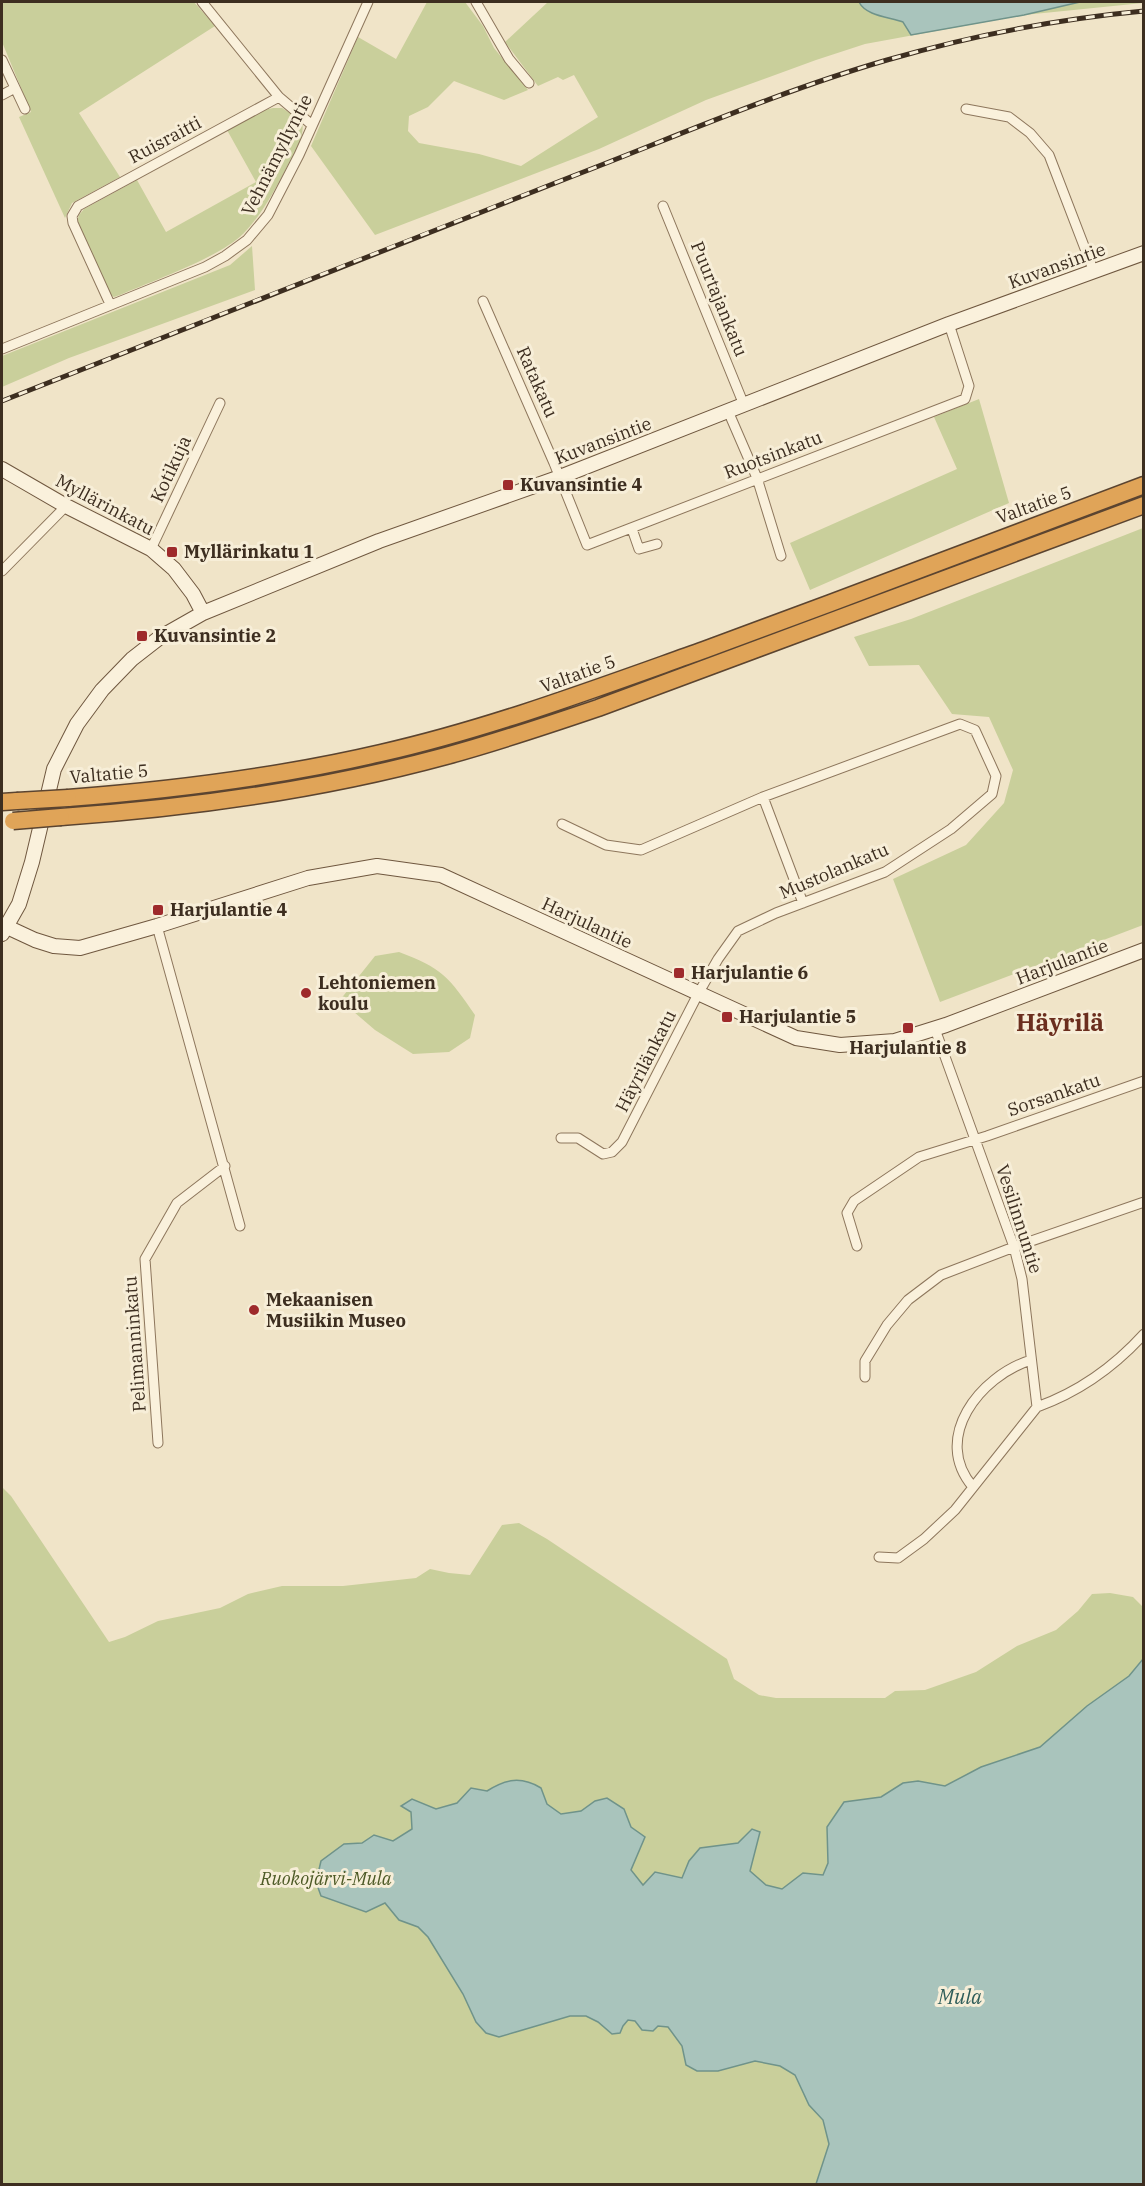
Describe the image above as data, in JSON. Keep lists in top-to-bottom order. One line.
{"streets":{"highway":["Valtatie 5"],"street":["Ruisraitti","Vehnämyllyntie","Kuvansintie","Puurtajankatu","Ratakatu","Ruotsinkatu","Kotikuja","Myllärinkatu","Mustolankatu","Harjulantie","Häyrilänkatu","Sorsankatu","Vesilinnuntie","Pelimanninkatu"]},"crossings":[["Ruisraitti","Vehnämyllyntie"],["Kuvansintie","Puurtajankatu"],["Kuvansintie","Ratakatu"],["Kuvansintie","Ruotsinkatu"],["Kuvansintie","Myllärinkatu"],["Kuvansintie","Harjulantie"],["Ratakatu","Ruotsinkatu"],["Kotikuja","Myllärinkatu"],["Mustolankatu","Harjulantie"],["Mustolankatu","Häyrilänkatu"],["Harjulantie","Häyrilänkatu"],["Harjulantie","Vesilinnuntie"],["Sorsankatu","Vesilinnuntie"]],"districts":["Häyrilä"],"water":["Mula"],"parks":["Ruokojärvi-Mula"],"places":{"transit":["Kuvansintie 4","Myllärinkatu 1","Kuvansintie 2","Harjulantie 4","Harjulantie 6","Harjulantie 5","Harjulantie 8"],"other":["Lehtoniemen koulu","Mekaanisen Musiikin Museo"]}}
